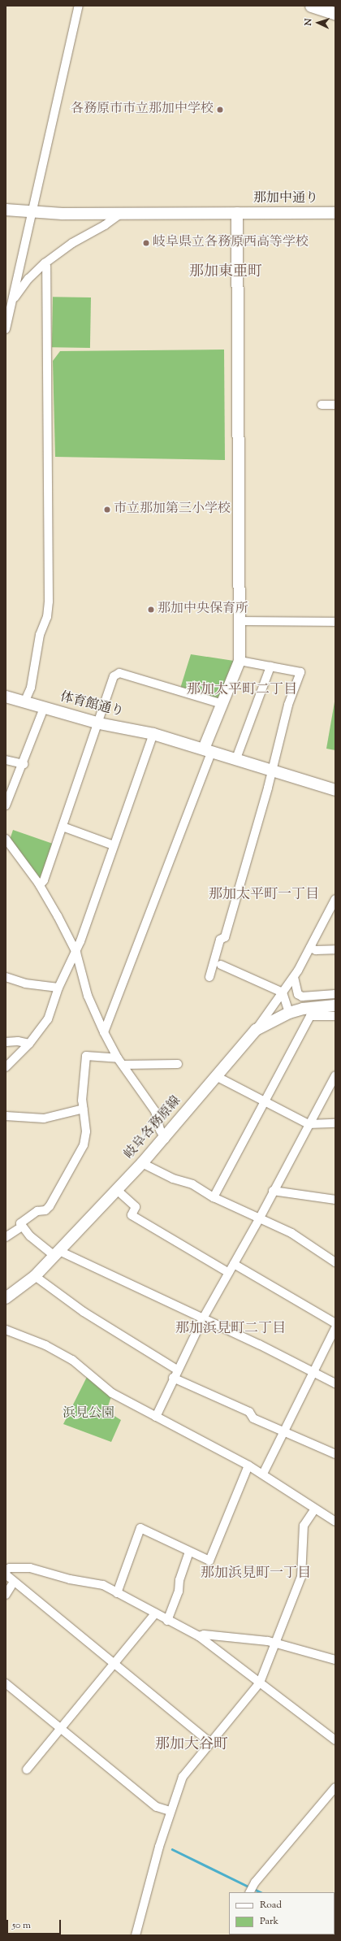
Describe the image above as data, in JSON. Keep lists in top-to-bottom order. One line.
{"streets":{"street":["那加中通り","体育館通り","岐阜各務原線"]},"districts":["那加東亜町","那加太平町二丁目","那加太平町一丁目","那加浜見町二丁目","那加浜見町一丁目","那加大谷町"],"parks":["浜見公園"],"places":["各務原市市立那加中学校","岐阜県立各務原西高等学校","市立那加第三小学校","那加中央保育所"],"legend":["Road","Park"],"scale_bar":"50 m","north":"left"}
